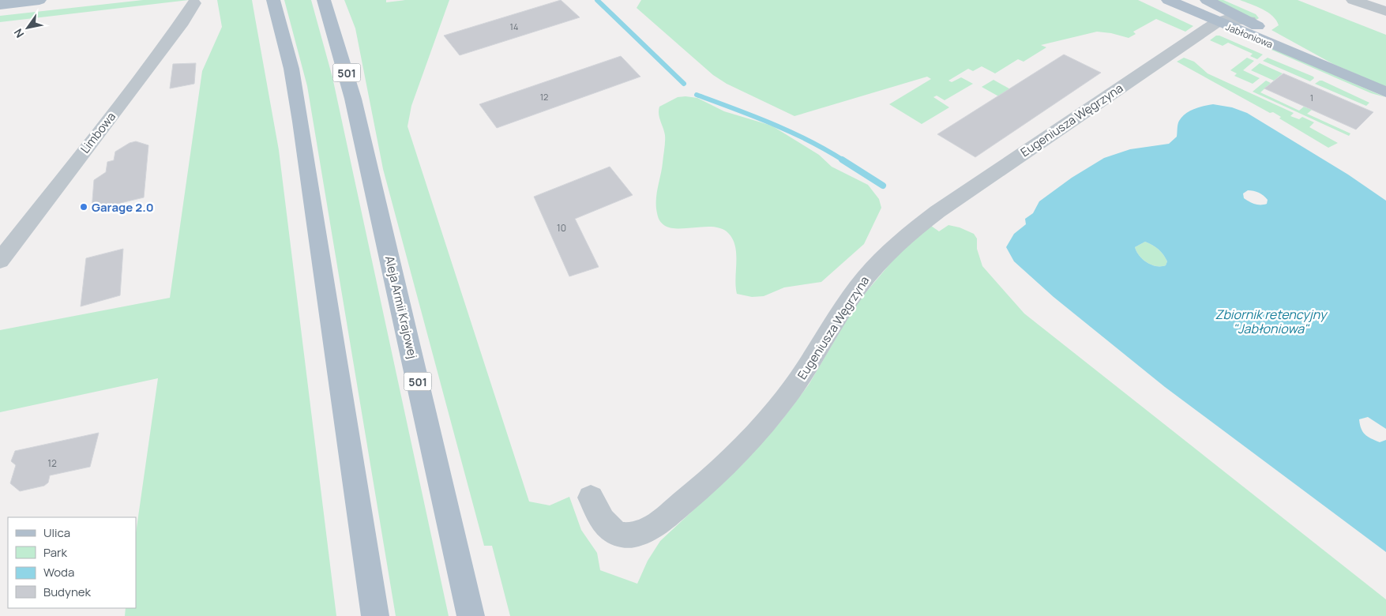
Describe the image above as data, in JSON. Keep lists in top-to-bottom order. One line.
{"streets":{"main road":["Jabłoniowa","501","Aleja Armii Krajowej"],"street":["Eugeniusza Węgrzyna","Limbowa"]},"crossings":[["Jabłoniowa","Eugeniusza Węgrzyna"]],"water":["Zbiornik retencyjny \"Jabłoniowa\""],"places":["Garage 2.0"],"house_numbers":["14","12","1","10","12"],"legend":["Ulica","Park","Woda","Budynek"],"north":"bottom left"}
